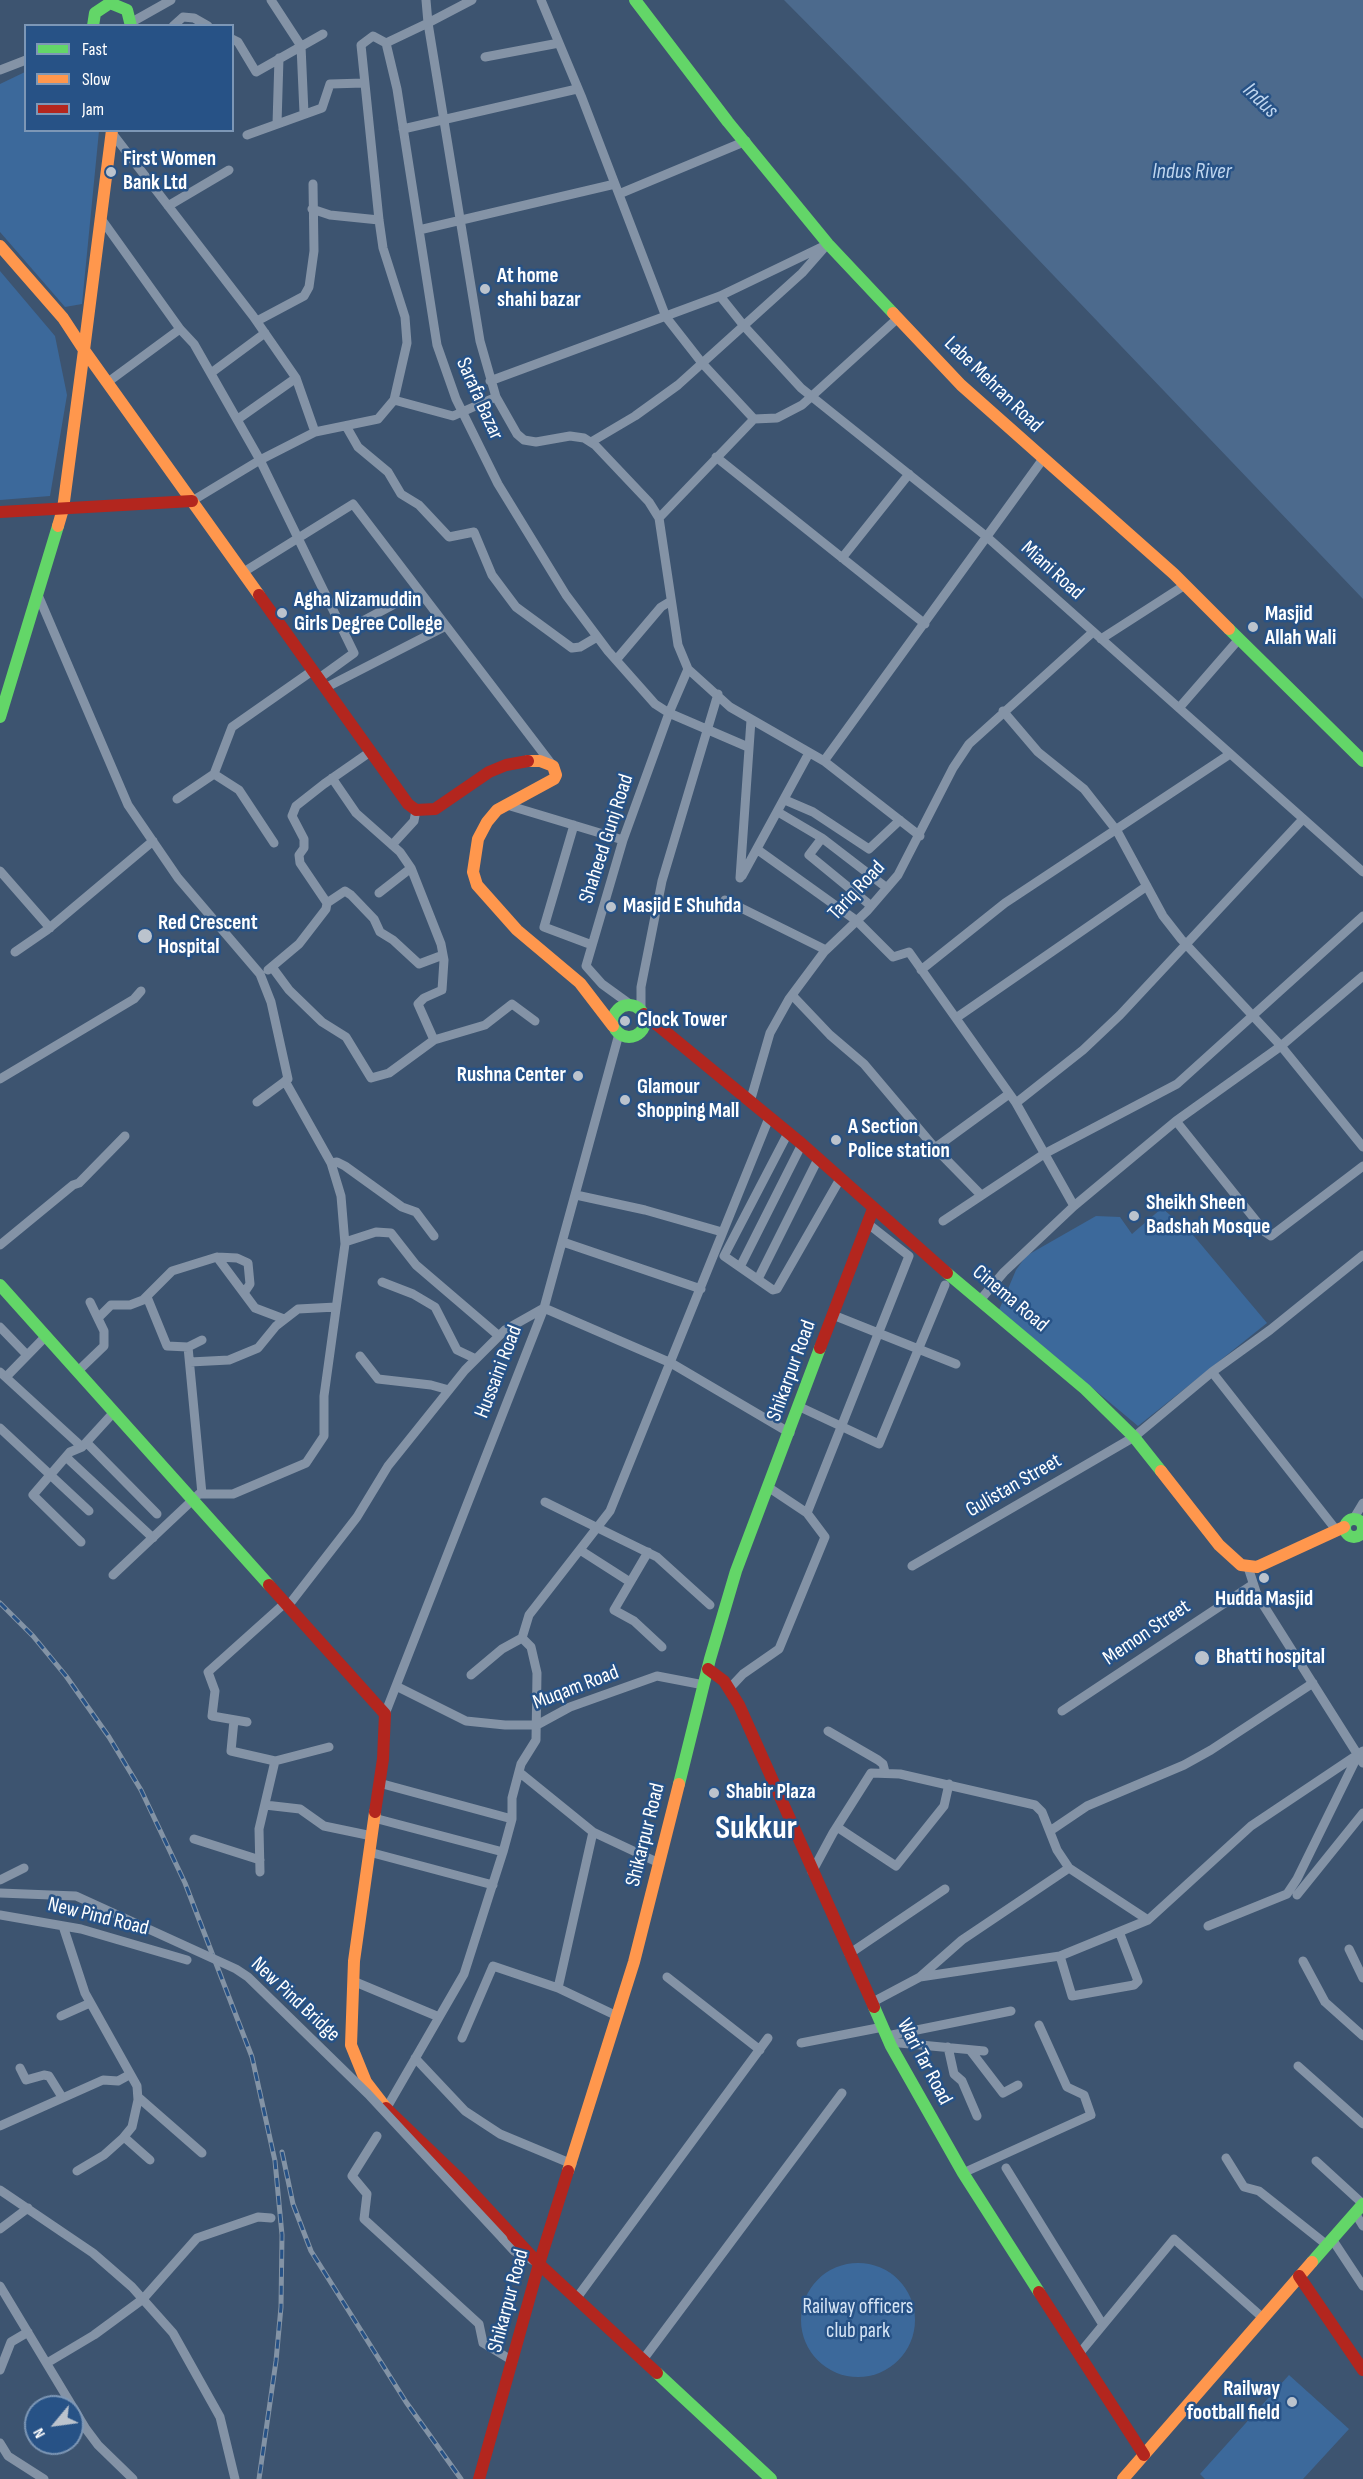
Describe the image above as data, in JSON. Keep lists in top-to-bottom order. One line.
{"streets":{"street":["Labe Mehran Road","Sarafa Bazar","Miani Road","Shaheed Gunj Road","Tariq Road","Cinema Road","Shikarpur Road","Hussaini Road","Gulistan Street","Memon Street","Muqam Road","New Pind Road","New Pind Bridge","Wari Tar Road"]},"crossings":[["Sarafa Bazar","Shaheed Gunj Road"],["Miani Road","Tariq Road"],["Tariq Road","Cinema Road"],["Cinema Road","Shikarpur Road"],["Cinema Road","Hussaini Road"],["Cinema Road","Gulistan Street"],["Shikarpur Road","Muqam Road"],["Shikarpur Road","New Pind Bridge"],["Shikarpur Road","Wari Tar Road"],["Hussaini Road","Muqam Road"]],"districts":["Sukkur"],"water":["Indus","Indus River"],"parks":["Railway officers club park"],"places":["First Women Bank Ltd","At home shahi bazar","Agha Nizamuddin Girls Degree College","Masjid Allah Wali","Masjid E Shuhda","Red Crescent Hospital","Clock Tower","Rushna Center","Glamour Shopping Mall","A Section Police station","Sheikh Sheen Badshah Mosque","Hudda Masjid","Bhatti hospital","Shabir Plaza","Railway football field"],"legend":["Fast","Slow","Jam"],"north":"bottom left"}
